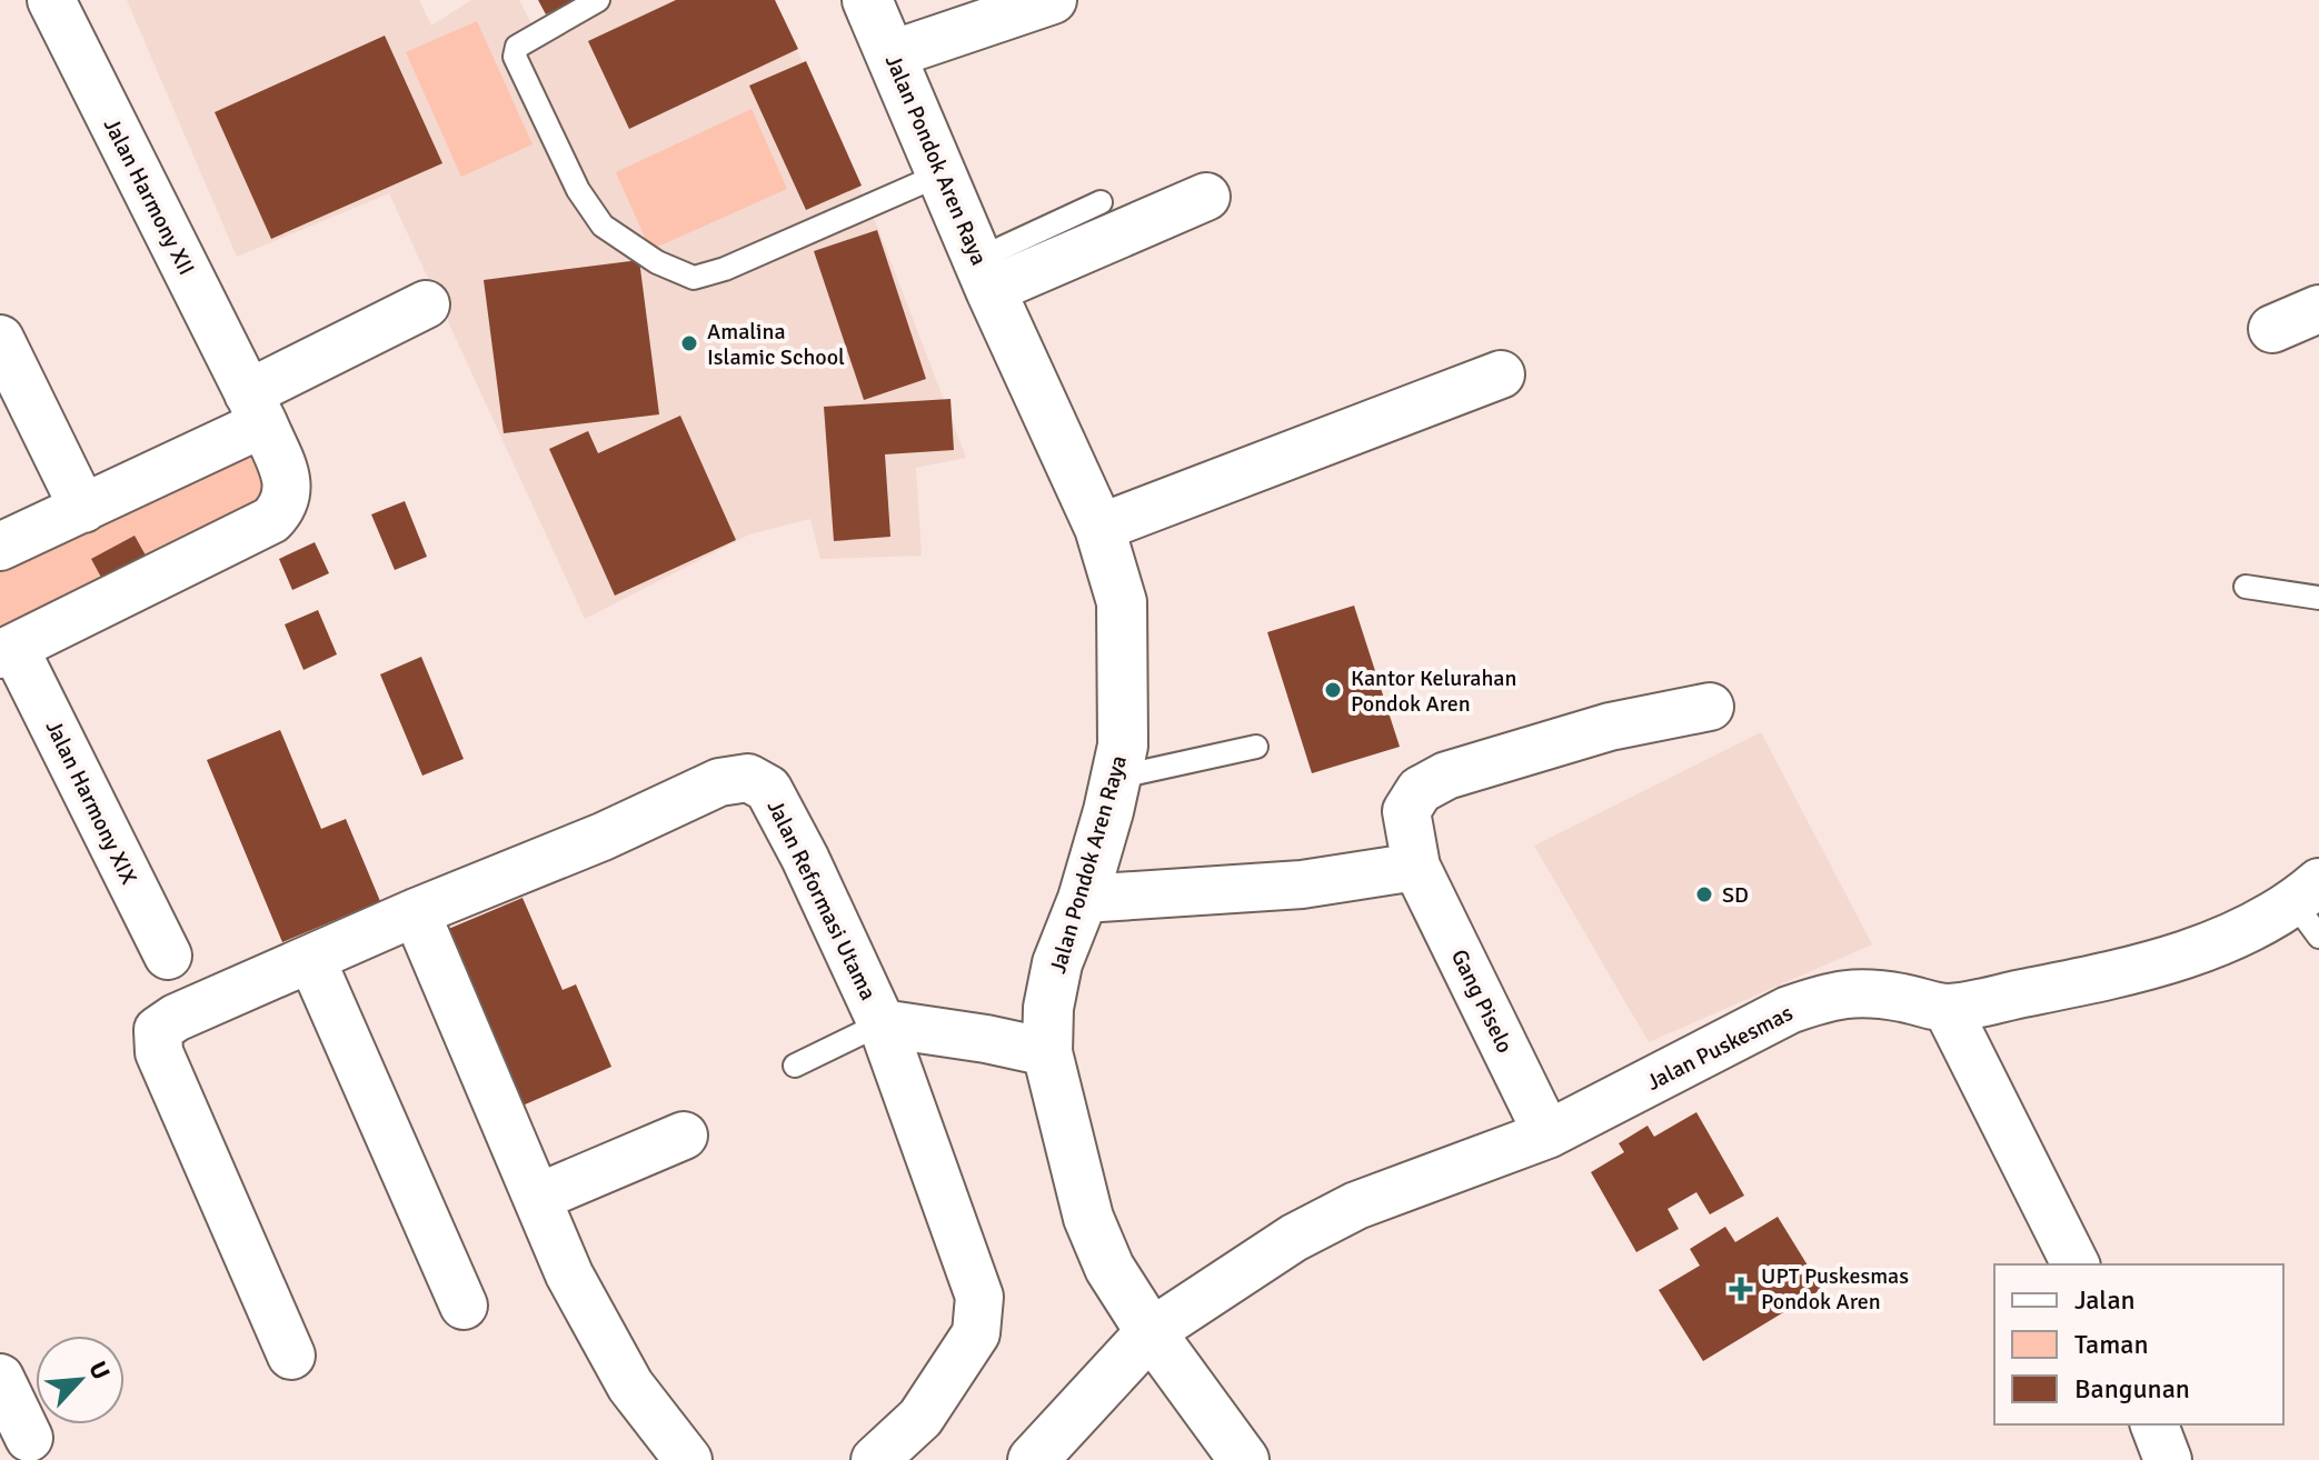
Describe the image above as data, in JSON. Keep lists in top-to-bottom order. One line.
{"streets":{"main road":["Jalan Pondok Aren Raya"],"street":["Jalan Harmony XII","Jalan Harmony XIX","Jalan Reformasi Utama","Gang Piselo","Jalan Puskesmas"]},"crossings":[["Jalan Pondok Aren Raya","Jalan Reformasi Utama"],["Jalan Pondok Aren Raya","Jalan Puskesmas"],["Jalan Harmony XII","Jalan Harmony XIX"],["Gang Piselo","Jalan Puskesmas"]],"places":{"other":["Amalina Islamic School","Kantor Kelurahan Pondok Aren","SD"],"health":["UPT Puskesmas Pondok Aren"]},"legend":["Jalan","Taman","Bangunan"],"north":"top right"}
